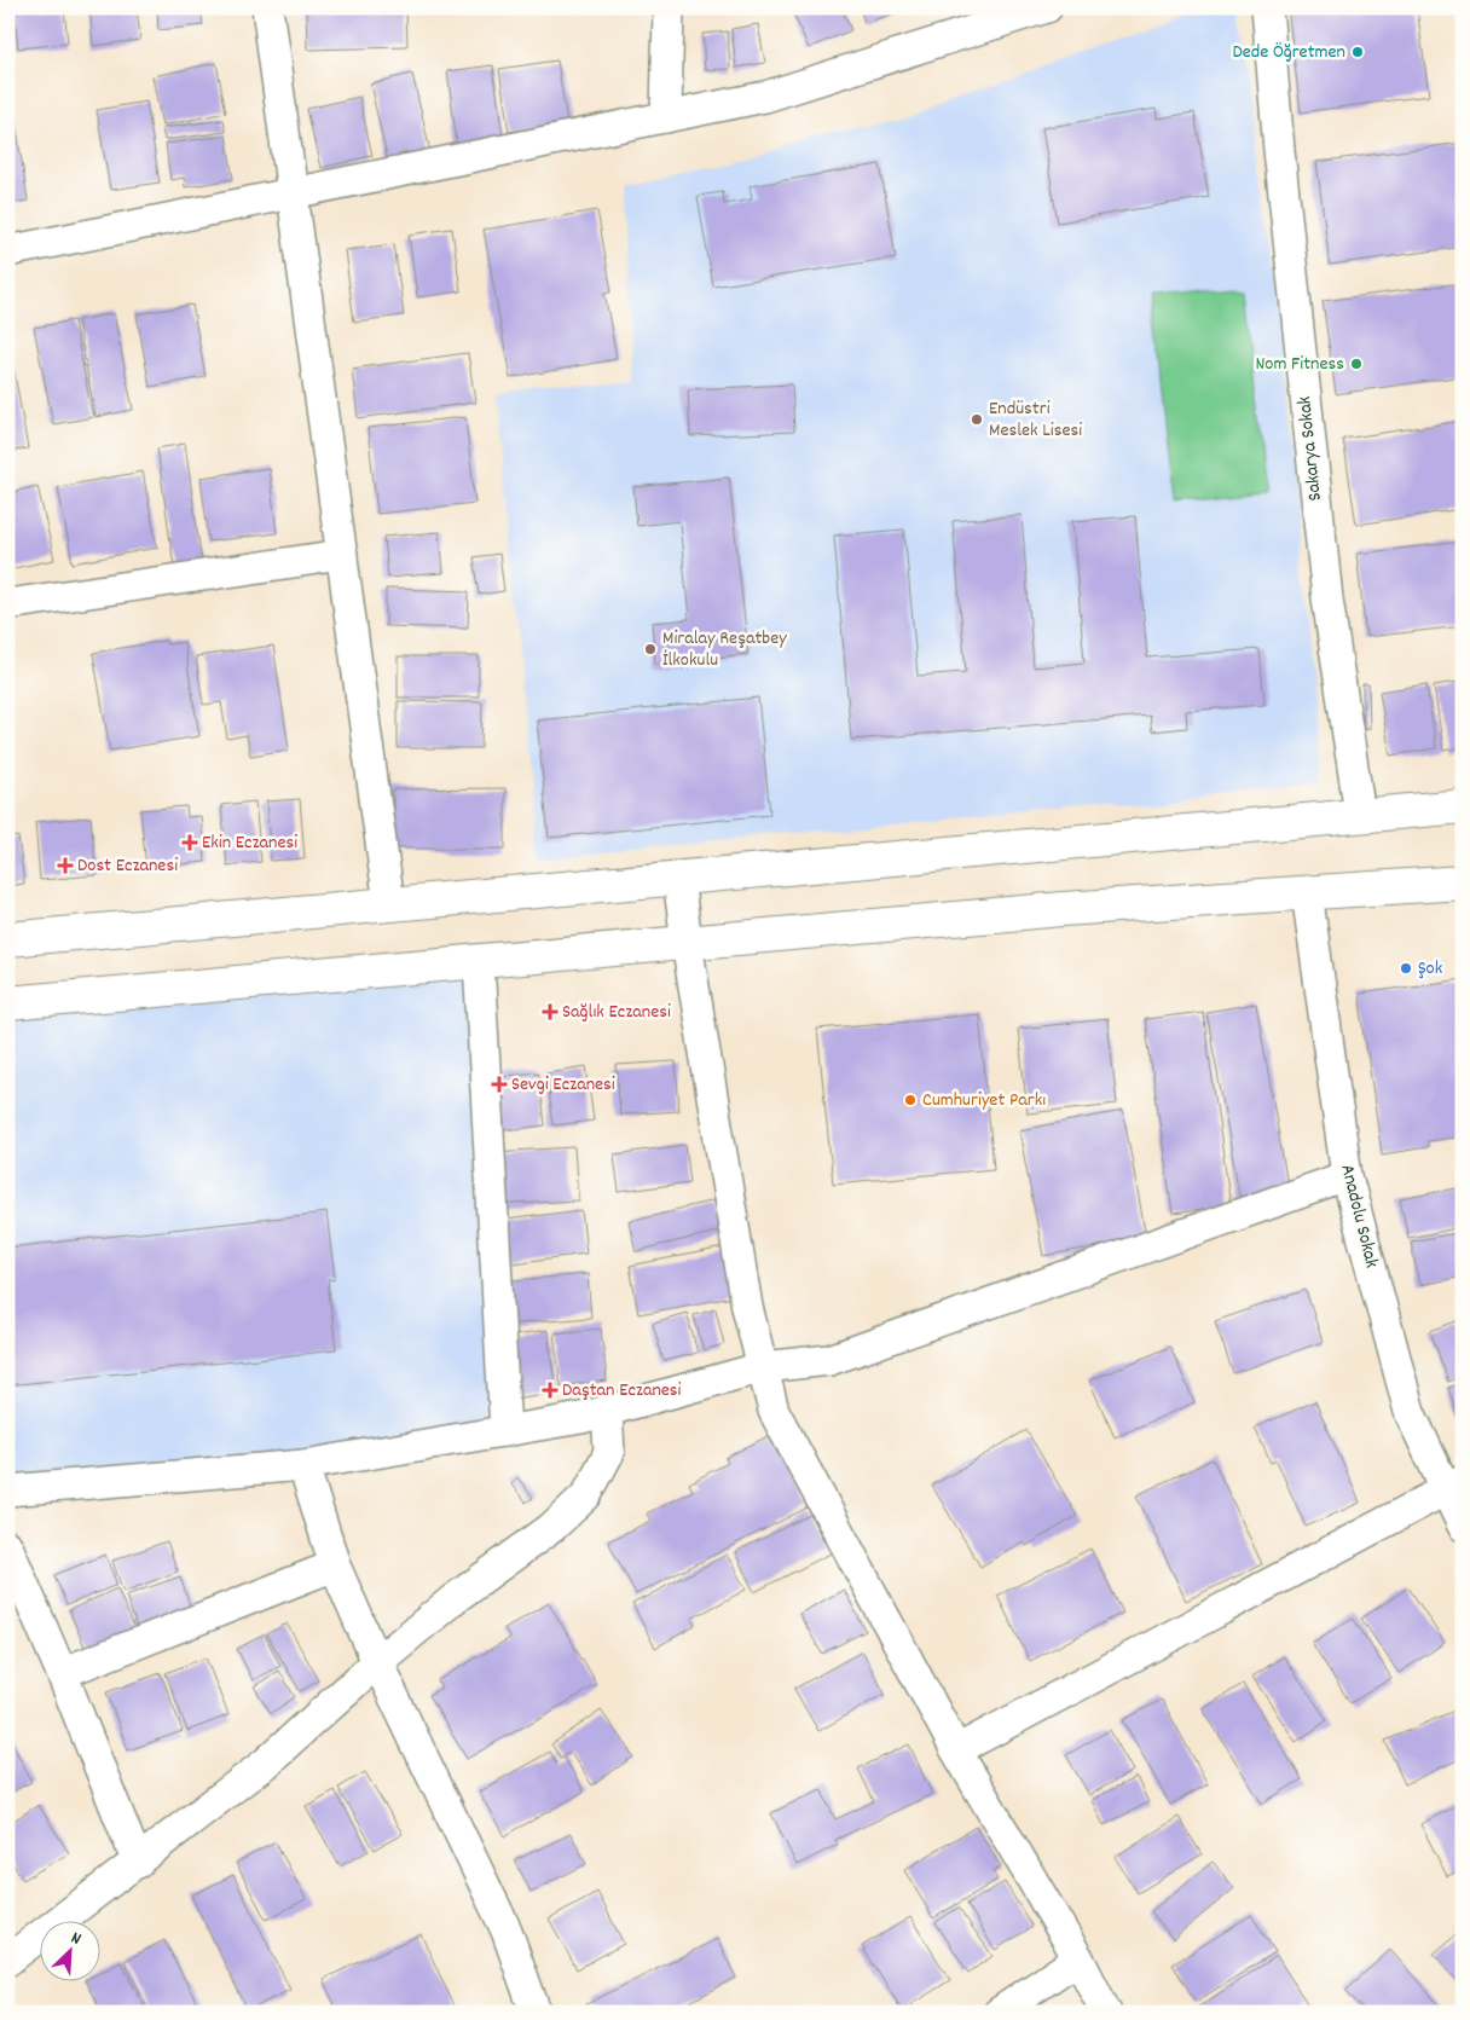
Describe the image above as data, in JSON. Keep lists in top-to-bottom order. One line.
{"streets":{"street":["Sakarya Sokak","Anadolu Sokak"]},"places":{"other":["Dede Öğretmen","Nom Fitness","Endüstri Meslek Lisesi","Miralay Reşatbey İlkokulu","Şok","Cumhuriyet Parkı"],"health":["Ekin Eczanesi","Dost Eczanesi","Sağlık Eczanesi","Sevgi Eczanesi","Daştan Eczanesi"]},"north":"top right"}
